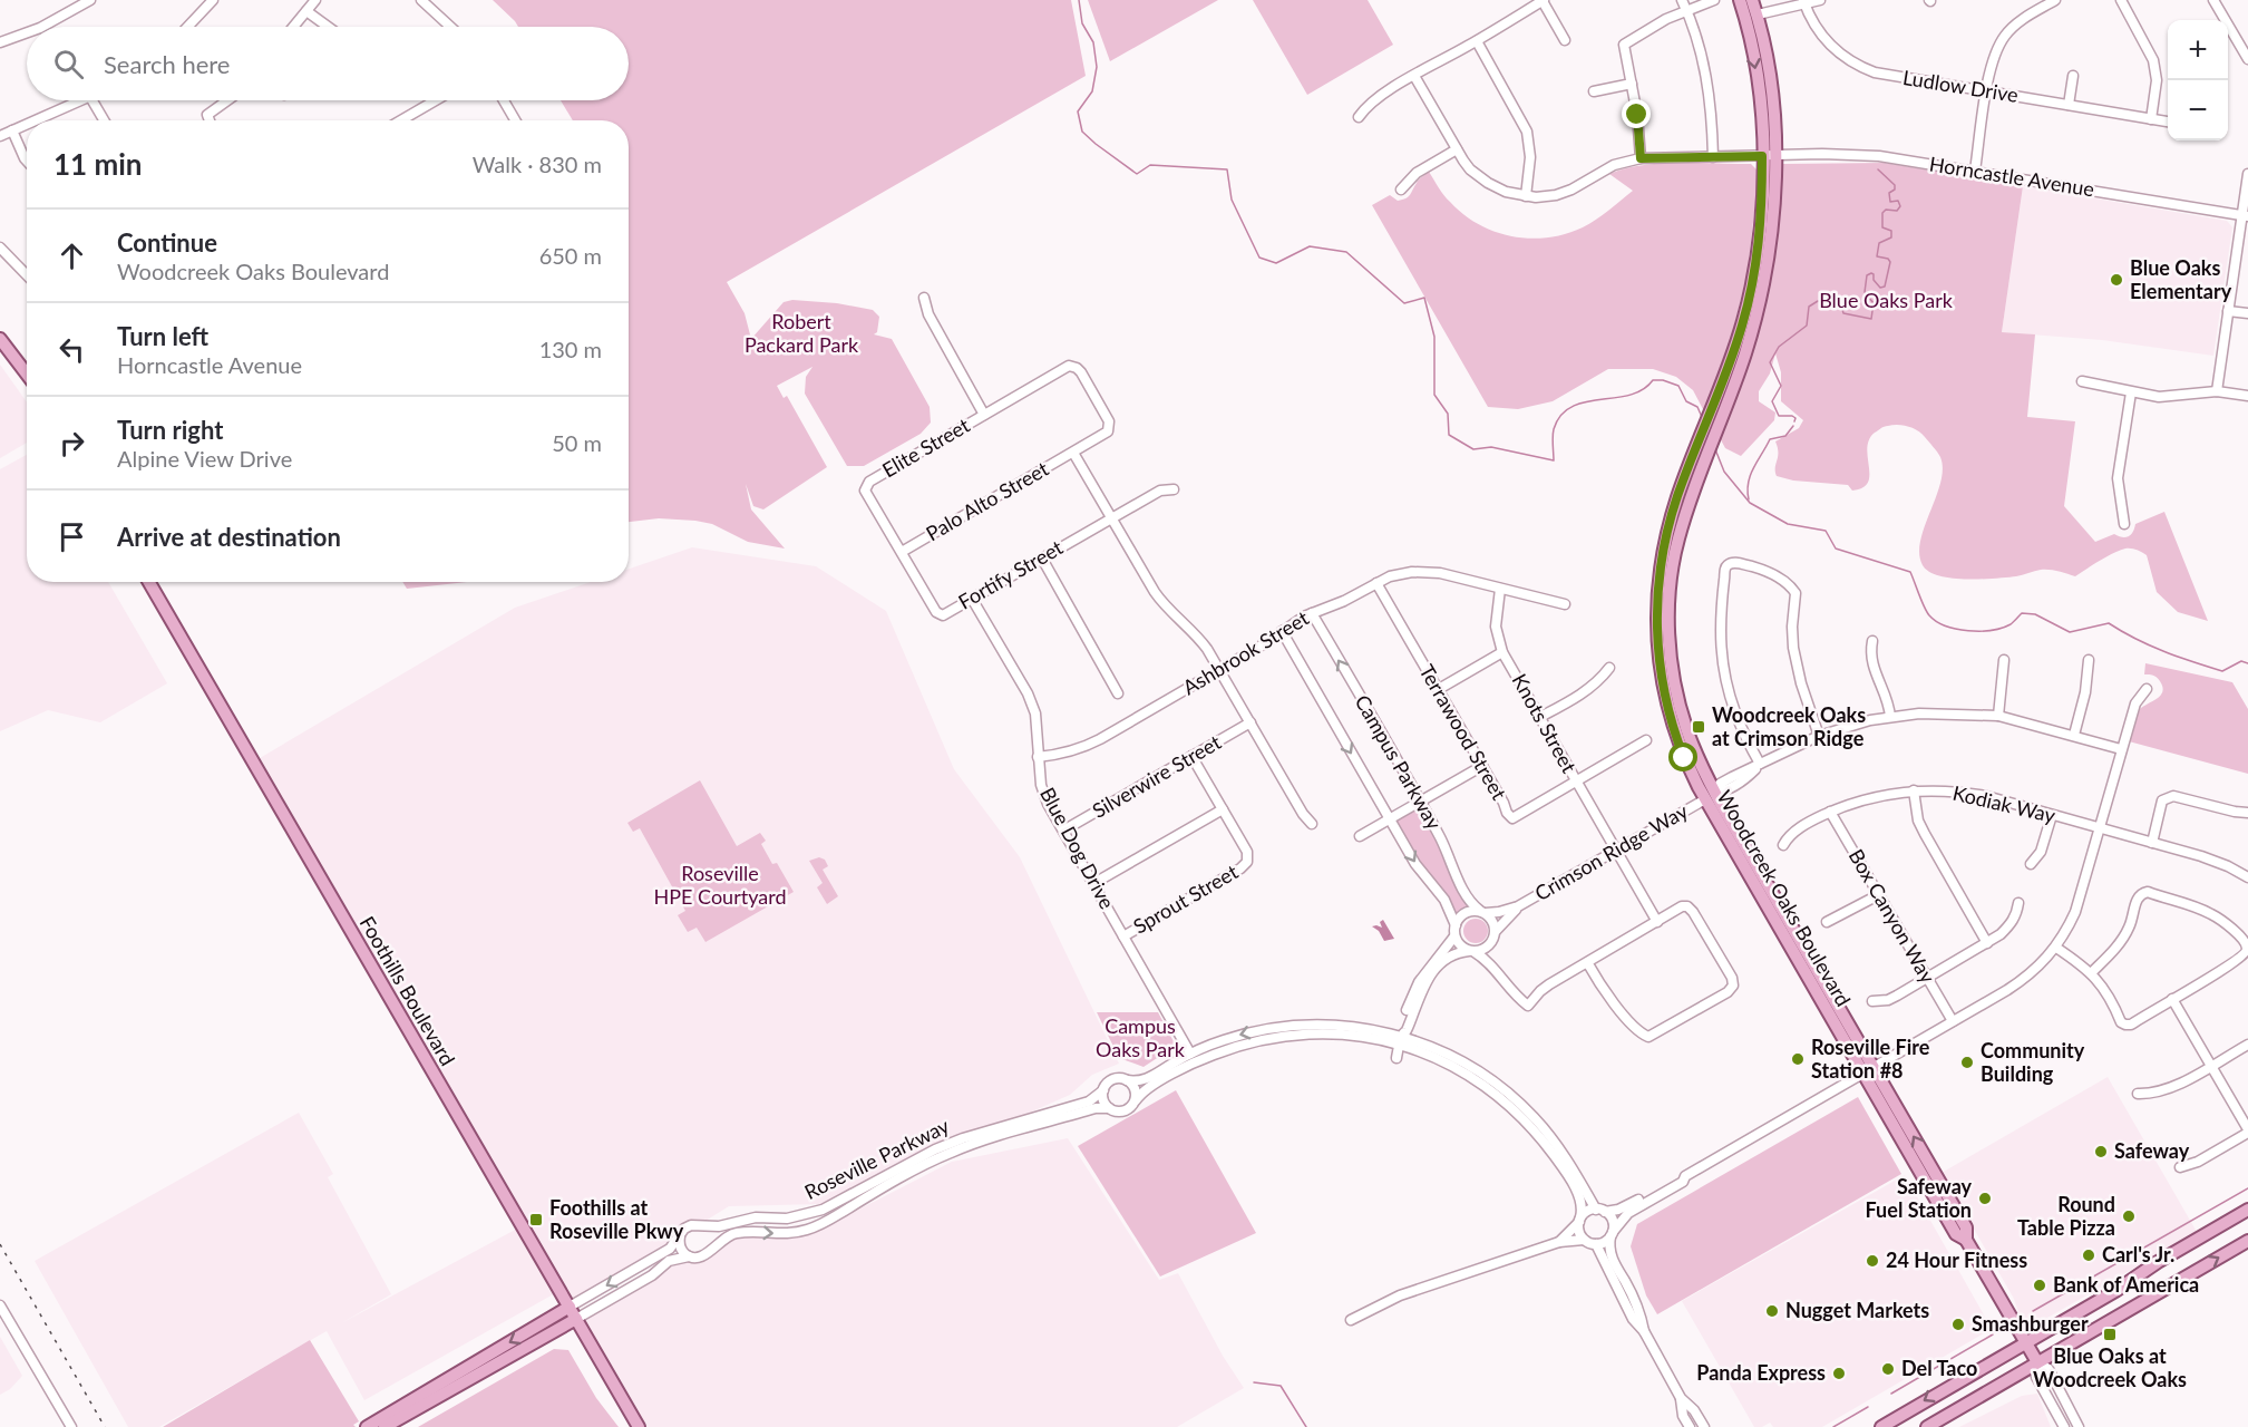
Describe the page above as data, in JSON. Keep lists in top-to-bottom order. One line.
{"streets":{"main road":["Woodcreek Oaks Boulevard","Foothills Boulevard"],"street":["Ludlow Drive","Horncastle Avenue","Elite Street","Palo Alto Street","Fortify Street","Ashbrook Street","Knots Street","Terrawood Street","Campus Parkway","Silverwire Street","Kodiak Way","Blue Dog Drive","Crimson Ridge Way","Sprout Street","Box Canyon Way","Roseville Parkway"]},"crossings":[["Horncastle Avenue","Woodcreek Oaks Boulevard"],["Elite Street","Palo Alto Street"],["Elite Street","Fortify Street"],["Palo Alto Street","Fortify Street"],["Fortify Street","Blue Dog Drive"],["Ashbrook Street","Knots Street"],["Ashbrook Street","Terrawood Street"],["Ashbrook Street","Campus Parkway"],["Ashbrook Street","Blue Dog Drive"],["Knots Street","Terrawood Street"],["Knots Street","Crimson Ridge Way"],["Campus Parkway","Crimson Ridge Way"],["Silverwire Street","Blue Dog Drive"],["Silverwire Street","Sprout Street"],["Kodiak Way","Box Canyon Way"],["Blue Dog Drive","Sprout Street"],["Crimson Ridge Way","Woodcreek Oaks Boulevard"]],"parks":["Blue Oaks Park","Robert Packard Park","Roseville HPE Courtyard","Campus Oaks Park"],"places":{"other":["Blue Oaks Elementary","Roseville Fire Station #8","Community Building","Safeway","Safeway Fuel Station","Round Table Pizza","Carl's Jr.","24 Hour Fitness","Bank of America","Nugget Markets","Smashburger","Del Taco","Panda Express"],"transit":["Woodcreek Oaks at Crimson Ridge","Foothills at Roseville Pkwy","Blue Oaks at Woodcreek Oaks"]},"page":{"map_buttons":["+","−"],"search":"Search here","heading":["11 min","Walk · 830 m"],"list":[["Continue","Woodcreek Oaks Boulevard","650 m"],["Turn left","Horncastle Avenue","130 m"],["Turn right","Alpine View Drive","50 m"],"Arrive at destination"]}}
